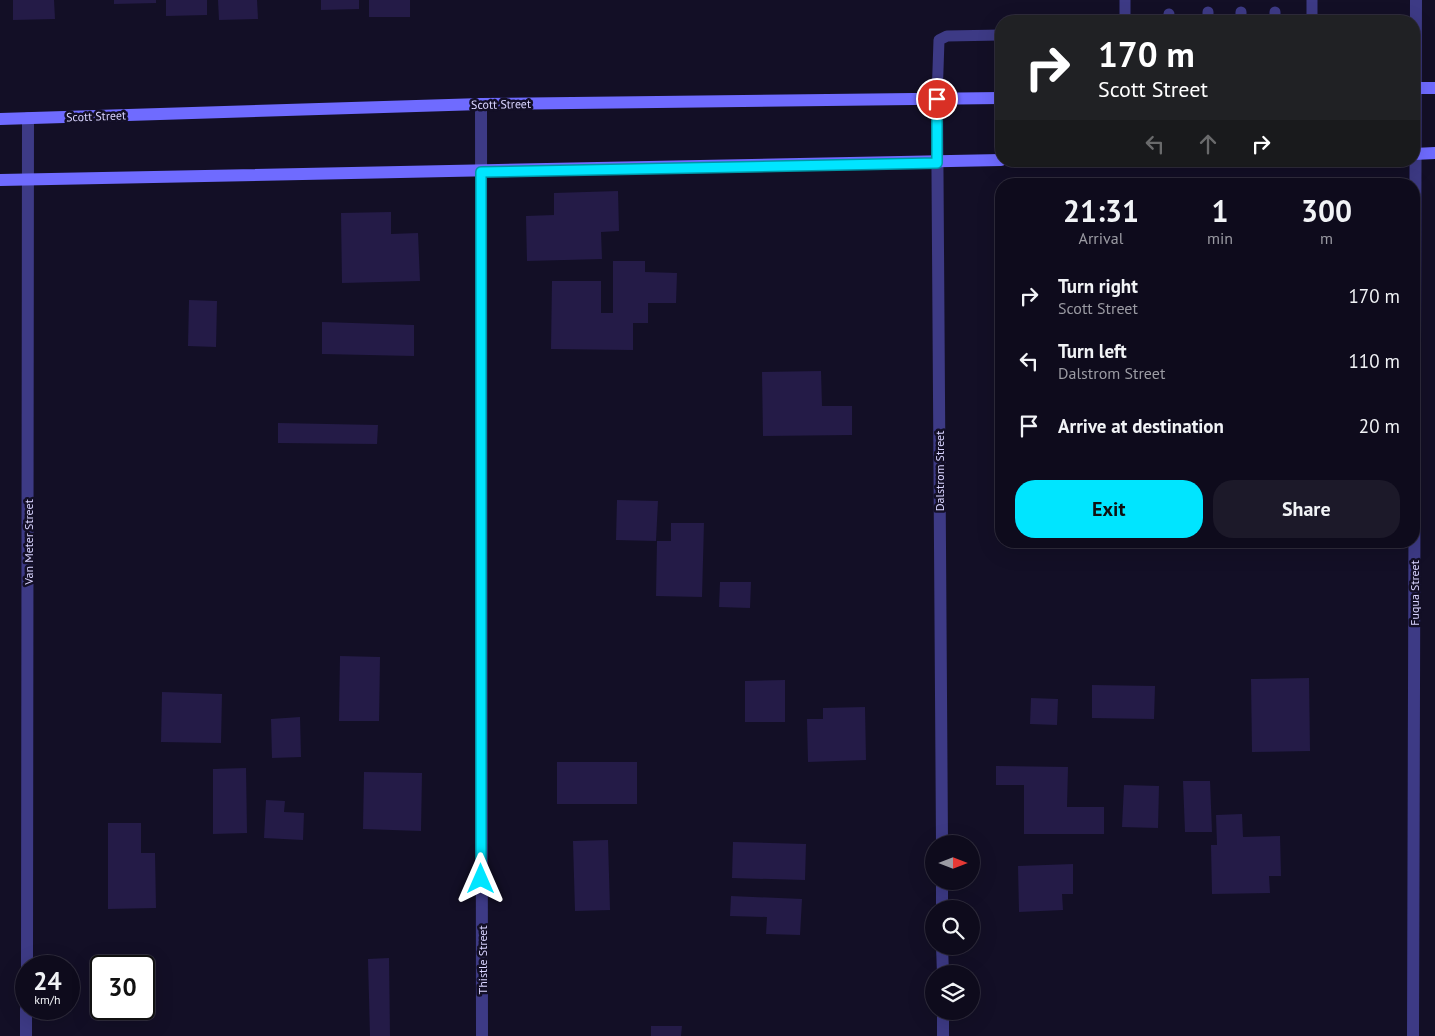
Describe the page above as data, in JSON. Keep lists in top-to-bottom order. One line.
{"streets":{"main road":["Scott Street"],"street":["Dalstrom Street","Van Meter Street","Fuqua Street","Thistle Street"]},"crossings":[["Scott Street","Dalstrom Street"],["Scott Street","Van Meter Street"],["Scott Street","Thistle Street"]],"north":"right","page":{"turn":["170 m","Scott Street"],"eta":["21:31","Arrival","1","min","300","m"],"list":[{"name":"Turn right","note":"Scott Street","value":"170 m"},{"name":"Turn left","note":"Dalstrom Street","value":"110 m"},{"name":"Arrive at destination","value":"20 m"}],"buttons":["Exit","Share"],"speed":"24 km/h","limit":"30"}}
